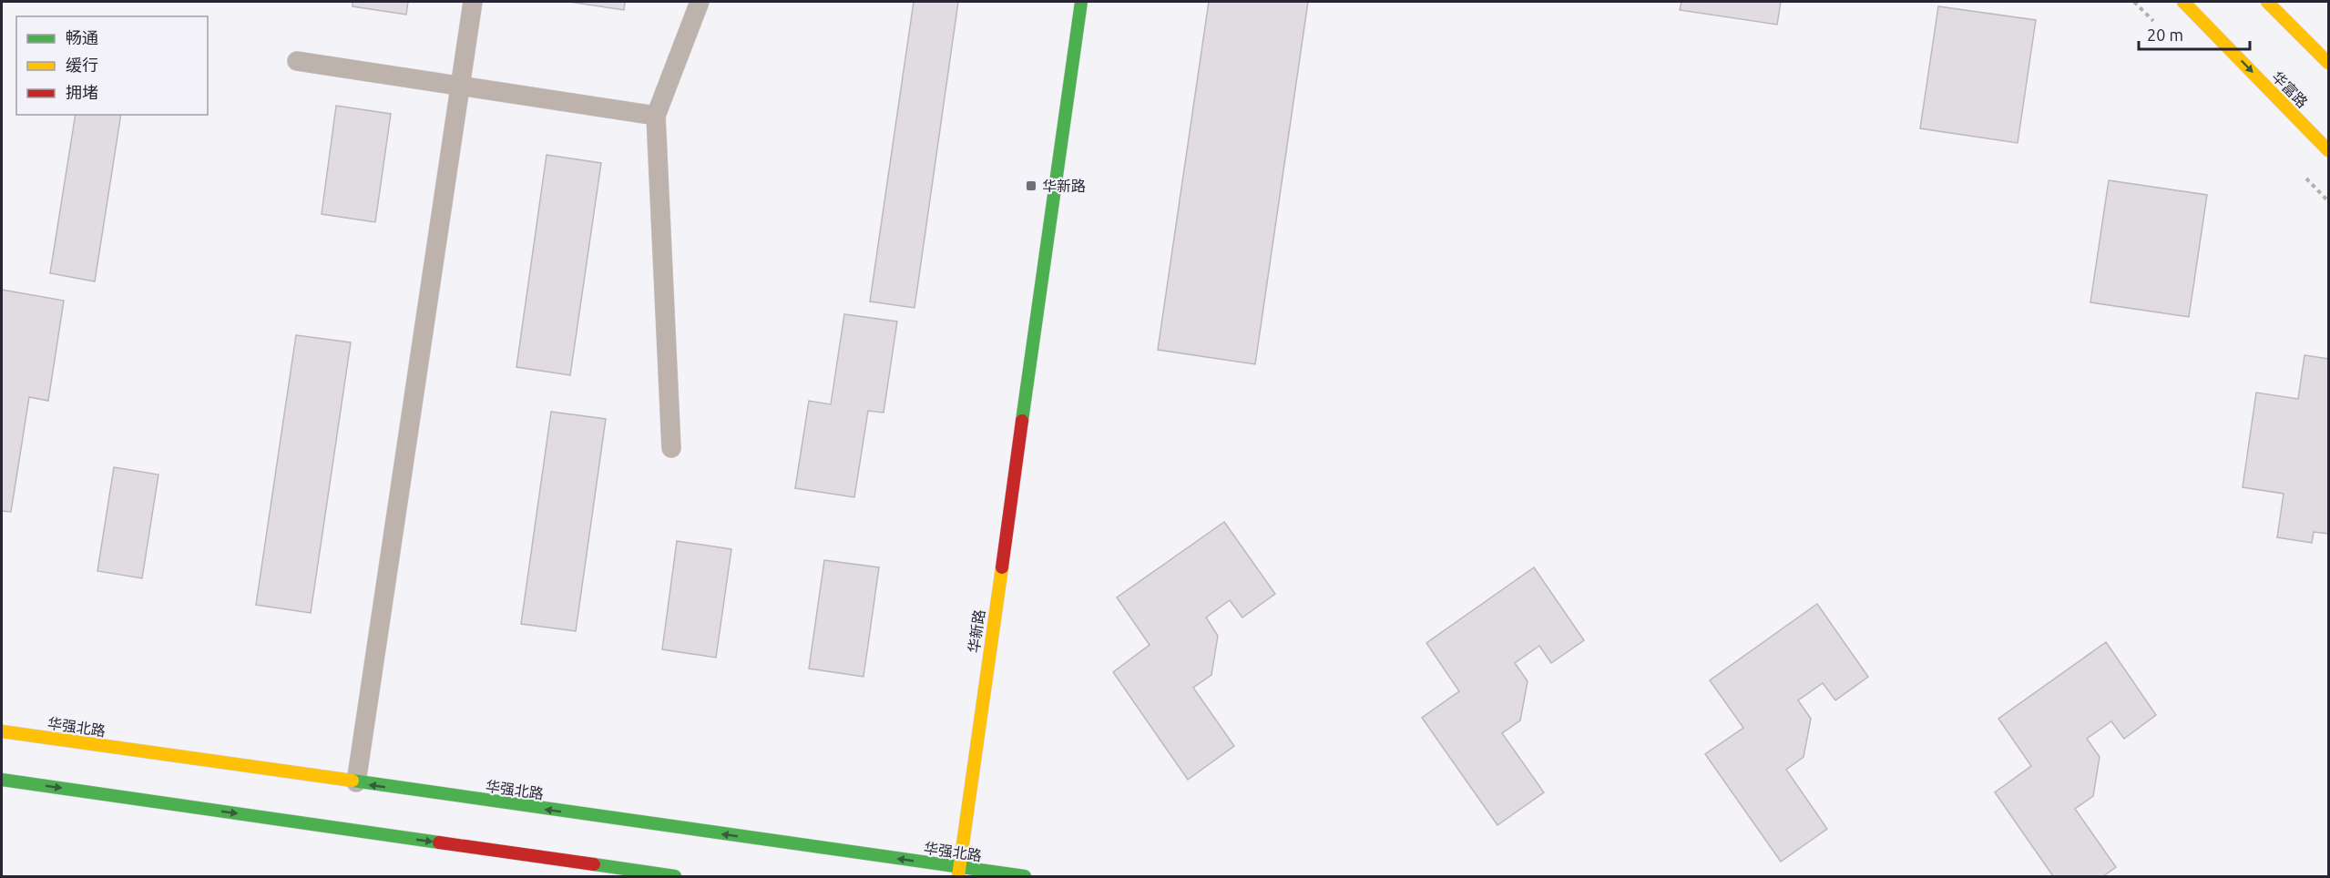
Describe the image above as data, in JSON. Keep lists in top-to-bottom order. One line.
{"streets":{"main road":["华富路","华新路","华强北路"]},"crossings":[["华新路","华强北路"]],"places":{"transit":["华新路"]},"legend":["畅通","缓行","拥堵"],"scale_bar":"20 m"}
